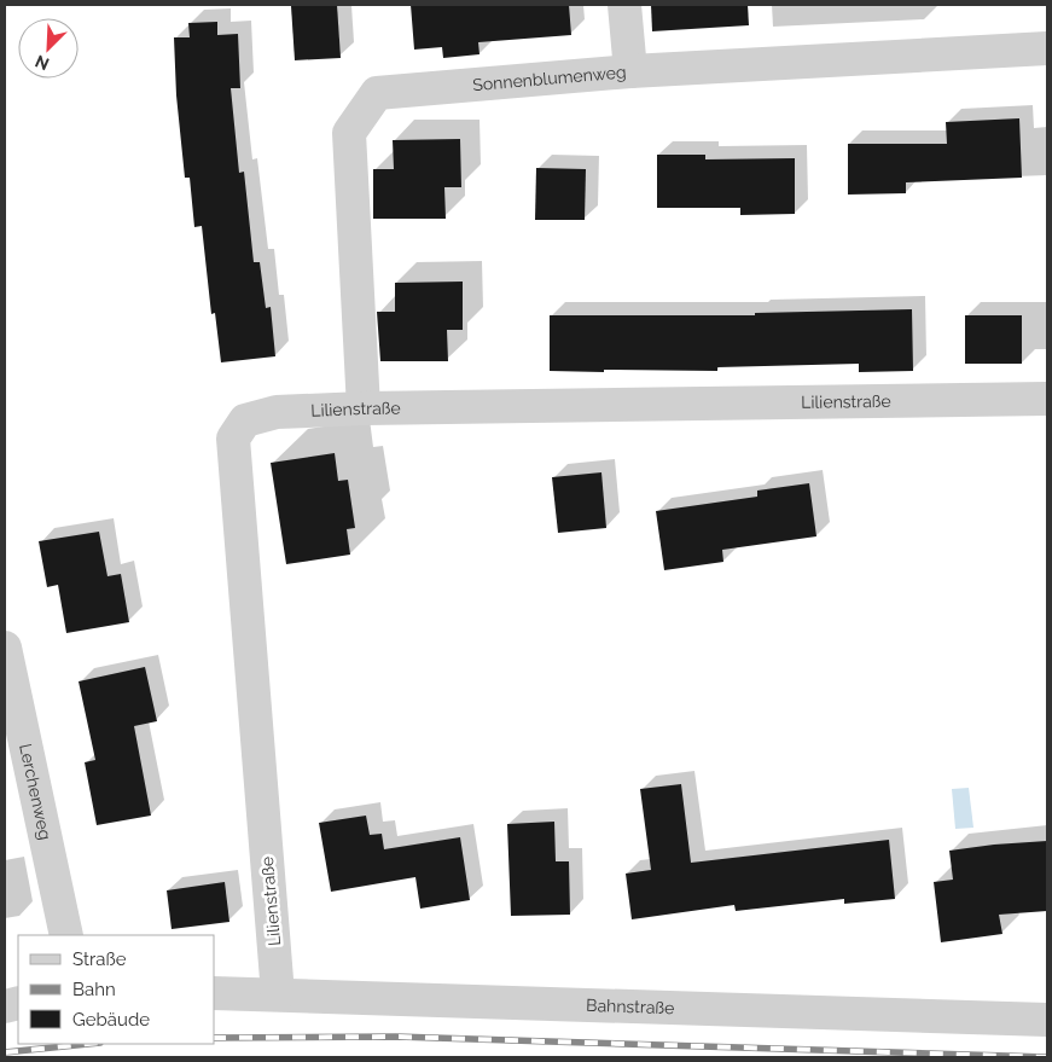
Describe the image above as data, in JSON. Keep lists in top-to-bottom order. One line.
{"streets":{"street":["Sonnenblumenweg","Lilienstraße","Lerchenweg","Bahnstraße"]},"crossings":[["Sonnenblumenweg","Lilienstraße"],["Lilienstraße","Bahnstraße"]],"legend":["Straße","Bahn","Gebäude"],"north":"bottom left"}
